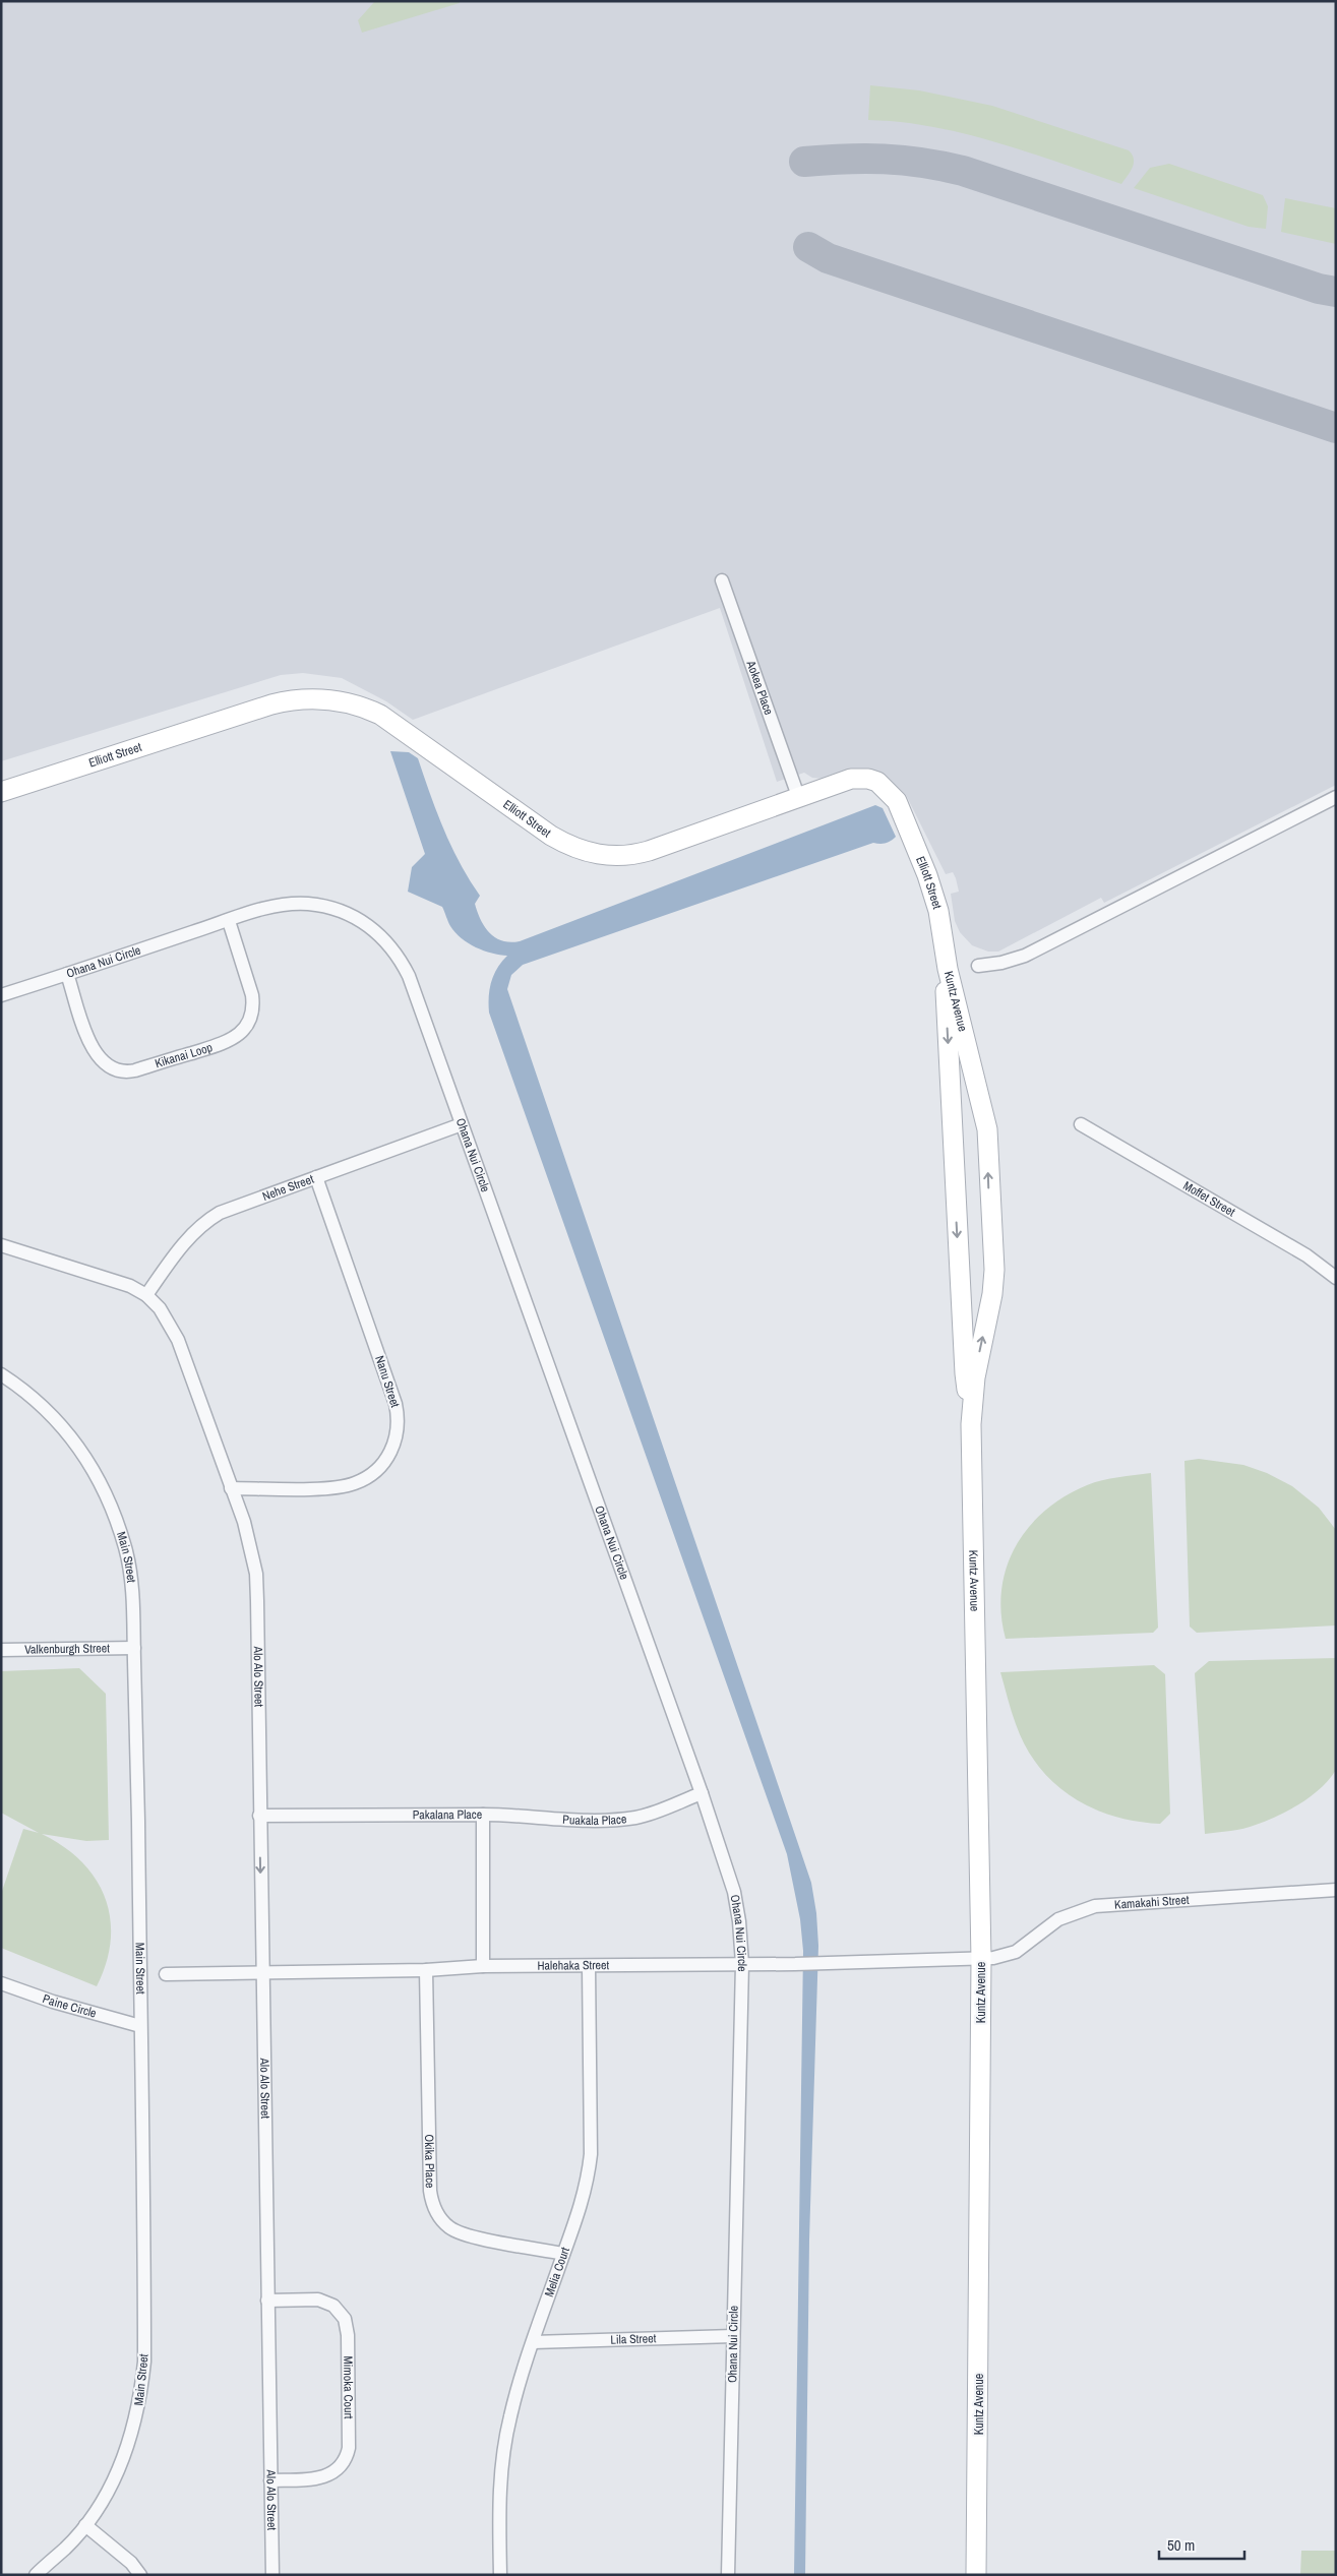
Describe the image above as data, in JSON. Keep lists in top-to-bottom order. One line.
{"streets":{"street":["Aokea Place","Elliott Street","Ohana Nui Circle","Kuntz Avenue","Kikanai Loop","Nehe Street","Moffet Street","Nanu Street","Main Street","Valkenburgh Street","Alo Alo Street","Pakalana Place","Puakala Place","Kamakahi Street","Halehaka Street","Paine Circle","Okika Place","Melia Court","Lila Street","Mimoka Court"]},"crossings":[["Aokea Place","Elliott Street"],["Elliott Street","Kuntz Avenue"],["Ohana Nui Circle","Kikanai Loop"],["Ohana Nui Circle","Nehe Street"],["Ohana Nui Circle","Puakala Place"],["Ohana Nui Circle","Halehaka Street"],["Ohana Nui Circle","Lila Street"],["Kuntz Avenue","Kamakahi Street"],["Kuntz Avenue","Halehaka Street"],["Nehe Street","Nanu Street"],["Nanu Street","Alo Alo Street"],["Main Street","Valkenburgh Street"],["Main Street","Paine Circle"],["Alo Alo Street","Pakalana Place"],["Alo Alo Street","Halehaka Street"],["Alo Alo Street","Mimoka Court"],["Pakalana Place","Puakala Place"],["Pakalana Place","Halehaka Street"],["Kamakahi Street","Halehaka Street"],["Halehaka Street","Okika Place"],["Halehaka Street","Melia Court"],["Okika Place","Melia Court"],["Melia Court","Lila Street"]],"scale_bar":"50 m"}
